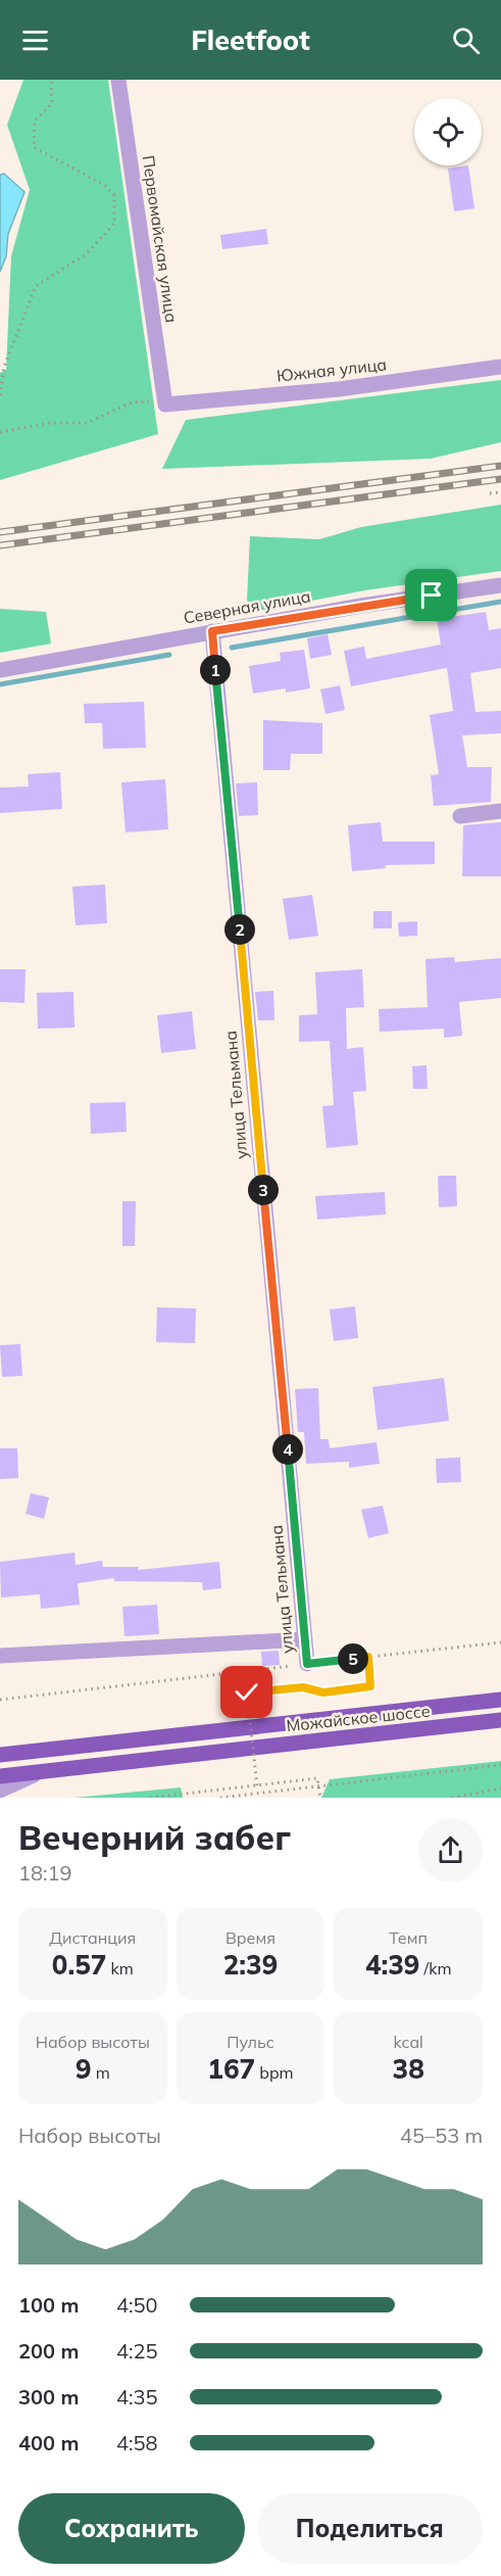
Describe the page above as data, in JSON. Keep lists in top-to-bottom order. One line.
{"streets":{"main road":["Можайское шоссе"],"street":["Первомайская улица","Южная улица","Северная улица","улица Тельмана"]},"crossings":[["Первомайская улица","Южная улица"],["Северная улица","улица Тельмана"]],"page":{"header":"Fleetfoot","pins":["1","2","3","4","5"],"heading":["Вечерний забег","18:19"],"stats":[["Дистанция","0.57 km"],["Время","2:39"],["Темп","4:39 /km"],["Набор высоты","9 m"],["Пульс","167 bpm"],["kcal","38"]],"chart":["Набор высоты","45–53 m"],"list":[{"name":"100 m","note":"4:50"},{"name":"200 m","note":"4:25"},{"name":"300 m","note":"4:35"},{"name":"400 m","note":"4:58"}],"buttons":["Сохранить","Поделиться"]}}
